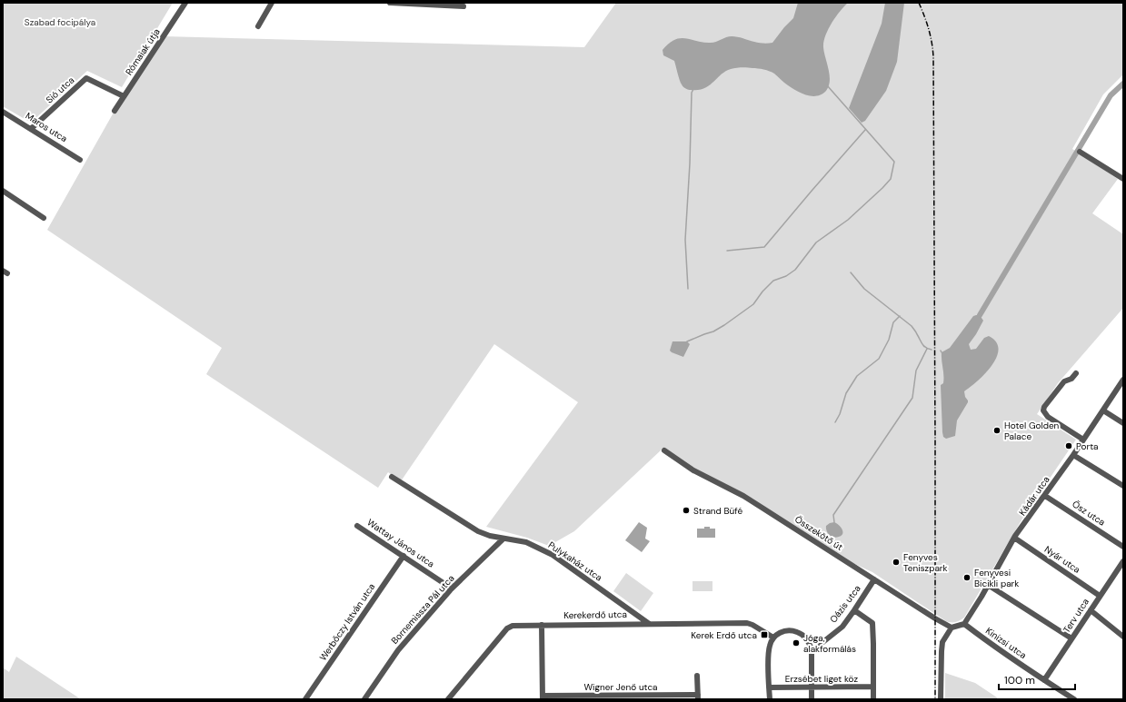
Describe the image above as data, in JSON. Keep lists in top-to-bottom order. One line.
{"streets":{"street":["Rómaiak útja","Sió utca","Maros utca","Kádár utca","Ősz utca","Összekötő út","Wattay János utca","Nyár utca","Pulykaház utca","Oázis utca","Bornemissza Pál utca","Kerekerdő utca","Terv utca","Werbőczy István utca","Kinizsi utca","Erzsébet liget köz","Wigner Jenő utca"]},"crossings":[["Rómaiak útja","Sió utca"],["Sió utca","Maros utca"],["Kádár utca","Ősz utca"],["Kádár utca","Nyár utca"],["Kádár utca","Kinizsi utca"],["Összekötő út","Oázis utca"],["Wattay János utca","Bornemissza Pál utca"],["Wattay János utca","Werbőczy István utca"],["Nyár utca","Terv utca"],["Pulykaház utca","Bornemissza Pál utca"],["Pulykaház utca","Kerekerdő utca"],["Terv utca","Kinizsi utca"]],"parks":["Szabad focipálya"],"places":{"other":["Hotel Golden Palace","Porta","Strand Büfé","Fenyves Teniszpark","Fenyvesi Bicikli park","Jóga, alakformálás"],"transit":["Kerek Erdő utca"]},"scale_bar":"100 m"}
